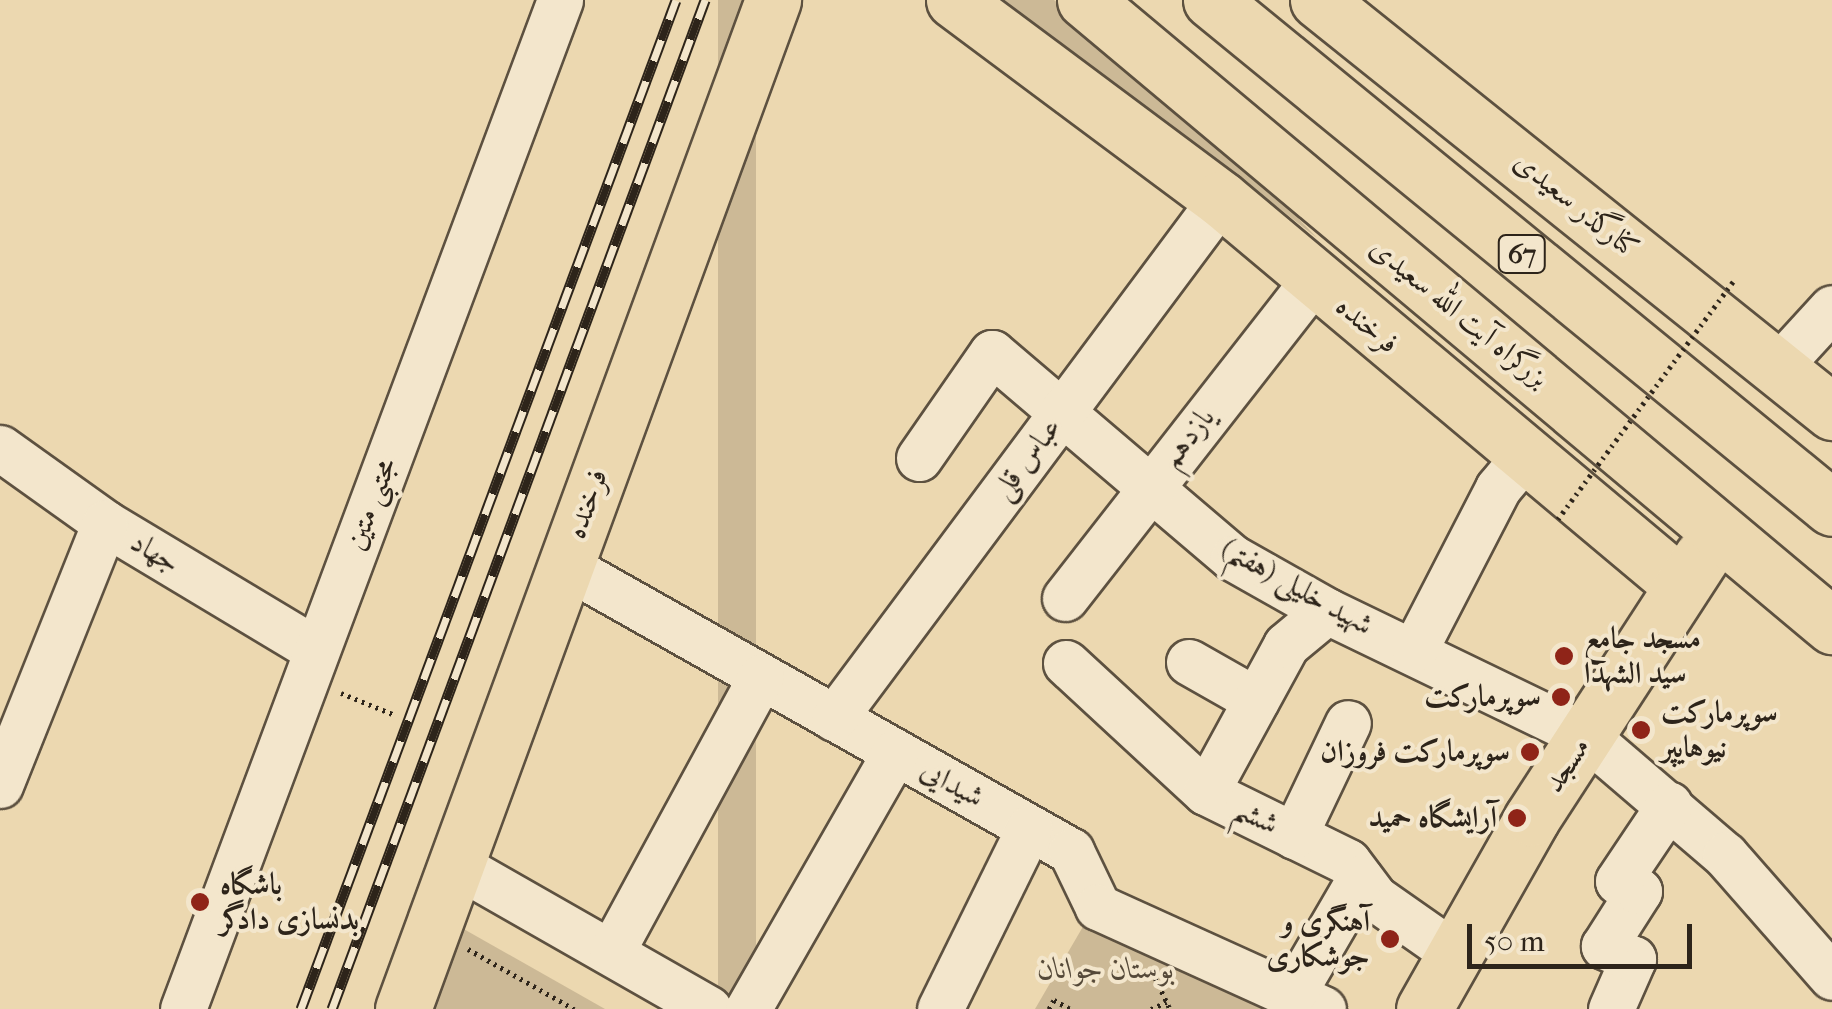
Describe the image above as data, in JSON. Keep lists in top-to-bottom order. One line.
{"streets":{"main road":["کنارگذر سعیدی","67","بزرگراه آیت الله سعیدی","فرخنده","مسجد"],"street":["یازدهم","عباس قلی","مجتبی متین","جهاد","شهید خلیلی (هفتم)","شیدایی","ششم"]},"crossings":[["بزرگراه آیت الله سعیدی","مسجد"],["فرخنده","یازدهم"],["فرخنده","عباس قلی"],["فرخنده","مسجد"],["فرخنده","شیدایی"],["یازدهم","شهید خلیلی (هفتم)"],["عباس قلی","شهید خلیلی (هفتم)"],["عباس قلی","شیدایی"],["مجتبی متین","جهاد"],["شهید خلیلی (هفتم)","مسجد"],["مسجد","ششم"]],"parks":["بوستان جوانان"],"places":["مسجد جامع سید الشهدا","سوپرمارکت","سوپرمارکت نیوهایپر","سوپرمارکت فروزان","آرایشگاه حمید","باشگاه بدنسازی دادگر","آهنگری و جوشکاری"],"scale_bar":"50 m"}
